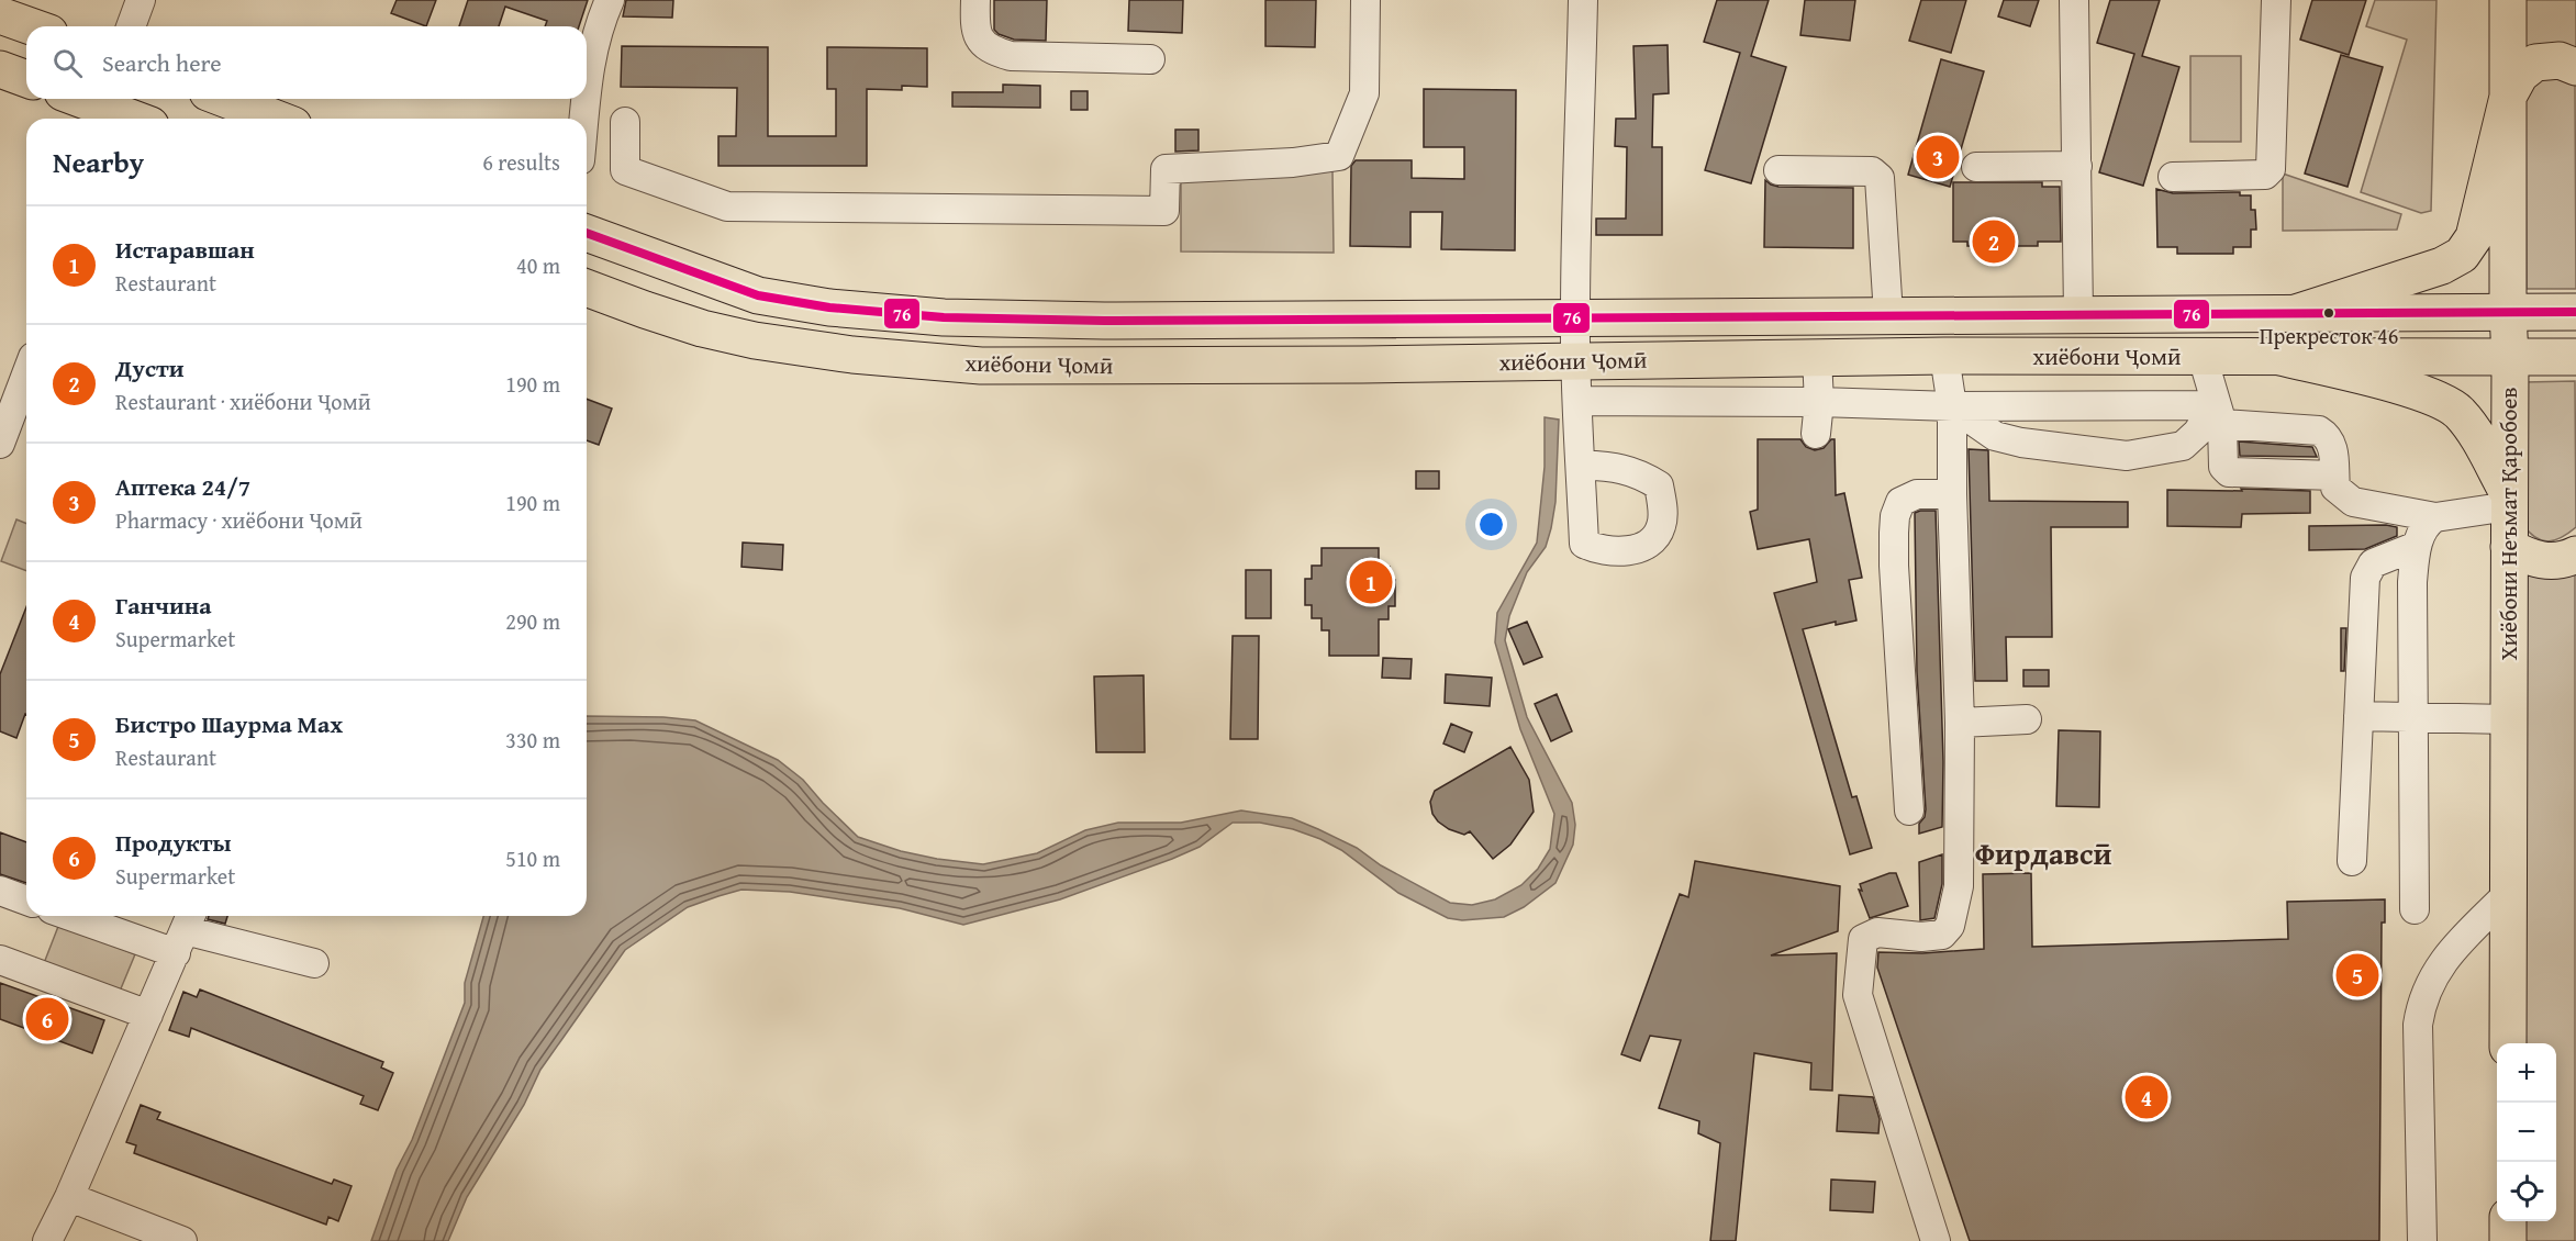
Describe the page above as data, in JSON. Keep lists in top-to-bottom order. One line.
{"streets":{"main road":["хиёбони Ҷомӣ","Хиёбони Неъмат Қаробоев"]},"crossings":[["хиёбони Ҷомӣ","Хиёбони Неъмат Қаробоев"]],"districts":["Фирдавсӣ"],"places":["Прекресток 46"],"lines":["transit line 76"],"page":{"search":"Search here","heading":["Nearby","6 results"],"pins":["3","2","1","5","6","4"],"list":[{"mark":"1","name":"Истаравшан","note":"Restaurant","value":"40 m"},{"mark":"2","name":"Дусти","note":"Restaurant · хиёбони Ҷомӣ","value":"190 m"},{"mark":"3","name":"Аптека 24/7","note":"Pharmacy · хиёбони Ҷомӣ","value":"190 m"},{"mark":"4","name":"Ганчина","note":"Supermarket","value":"290 m"},{"mark":"5","name":"Бистро Шаурма Мax","note":"Restaurant","value":"330 m"},{"mark":"6","name":"Продукты","note":"Supermarket","value":"510 m"}],"map_buttons":["+","−"]}}
